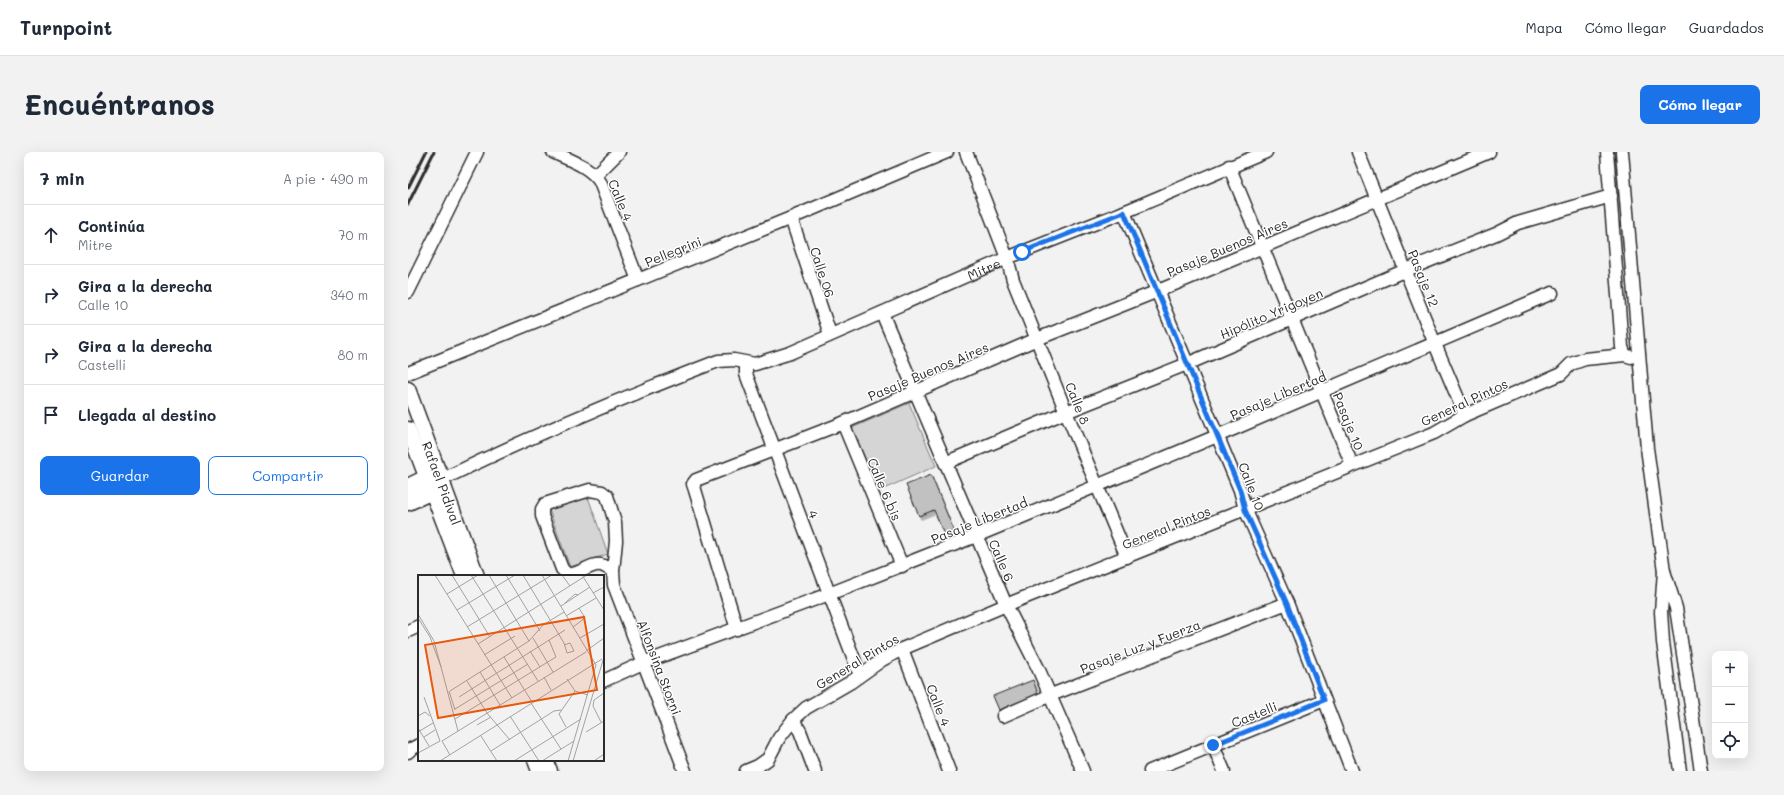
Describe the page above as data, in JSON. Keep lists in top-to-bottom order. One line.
{"streets":{"street":["Calle 4","Pasaje Buenos Aires","Pellegrini","Mitre","Calle 06","Pasaje 12","Hipólito Yrigoyen","Pasaje Libertad","General Pintos","Calle 8","Pasaje 10","Rafael Pidival","Calle 10","Calle 6 bis","4","Calle 6","Pasaje Luz y Fuerza","Alfonsina Storni","Castelli"]},"crossings":[["Calle 4","Pellegrini"],["Calle 4","General Pintos"],["Pasaje Buenos Aires","Pasaje 12"],["Pasaje Buenos Aires","Pasaje Libertad"],["Pasaje Buenos Aires","Calle 8"],["Pasaje Buenos Aires","Pasaje 10"],["Pasaje Buenos Aires","Calle 10"],["Pasaje Buenos Aires","Calle 6 bis"],["Pasaje Buenos Aires","4"],["Pasaje Buenos Aires","Calle 6"],["Pellegrini","Calle 06"],["Mitre","Calle 06"],["Mitre","Calle 8"],["Mitre","Pasaje 10"],["Mitre","Rafael Pidival"],["Mitre","Calle 10"],["Mitre","4"],["Mitre","Calle 6"],["Pasaje 12","Hipólito Yrigoyen"],["Pasaje 12","Pasaje Libertad"],["Pasaje 12","General Pintos"],["Hipólito Yrigoyen","Calle 8"],["Hipólito Yrigoyen","Pasaje 10"],["Hipólito Yrigoyen","Calle 10"],["Hipólito Yrigoyen","Calle 6"],["Pasaje Libertad","Calle 8"],["Pasaje Libertad","Pasaje 10"],["Pasaje Libertad","Calle 10"],["Pasaje Libertad","Calle 6 bis"],["Pasaje Libertad","4"],["Pasaje Libertad","Calle 6"],["Pasaje Libertad","Alfonsina Storni"],["General Pintos","Calle 8"],["General Pintos","Pasaje 10"],["General Pintos","Calle 10"],["General Pintos","4"],["General Pintos","Calle 6"],["Calle 10","Pasaje Luz y Fuerza"],["Calle 10","Castelli"],["Calle 6","Pasaje Luz y Fuerza"]],"page":{"header":"Turnpoint","nav":["Mapa","Cómo llegar","Guardados"],"buttons":["Cómo llegar",["Guardar","Compartir"]],"title":"Encuéntranos","heading":["7 min","A pie · 490 m"],"list":[["Continúa","Mitre","70 m"],["Gira a la derecha","Calle 10","340 m"],["Gira a la derecha","Castelli","80 m"],"Llegada al destino"],"map_buttons":["+","−"]}}
